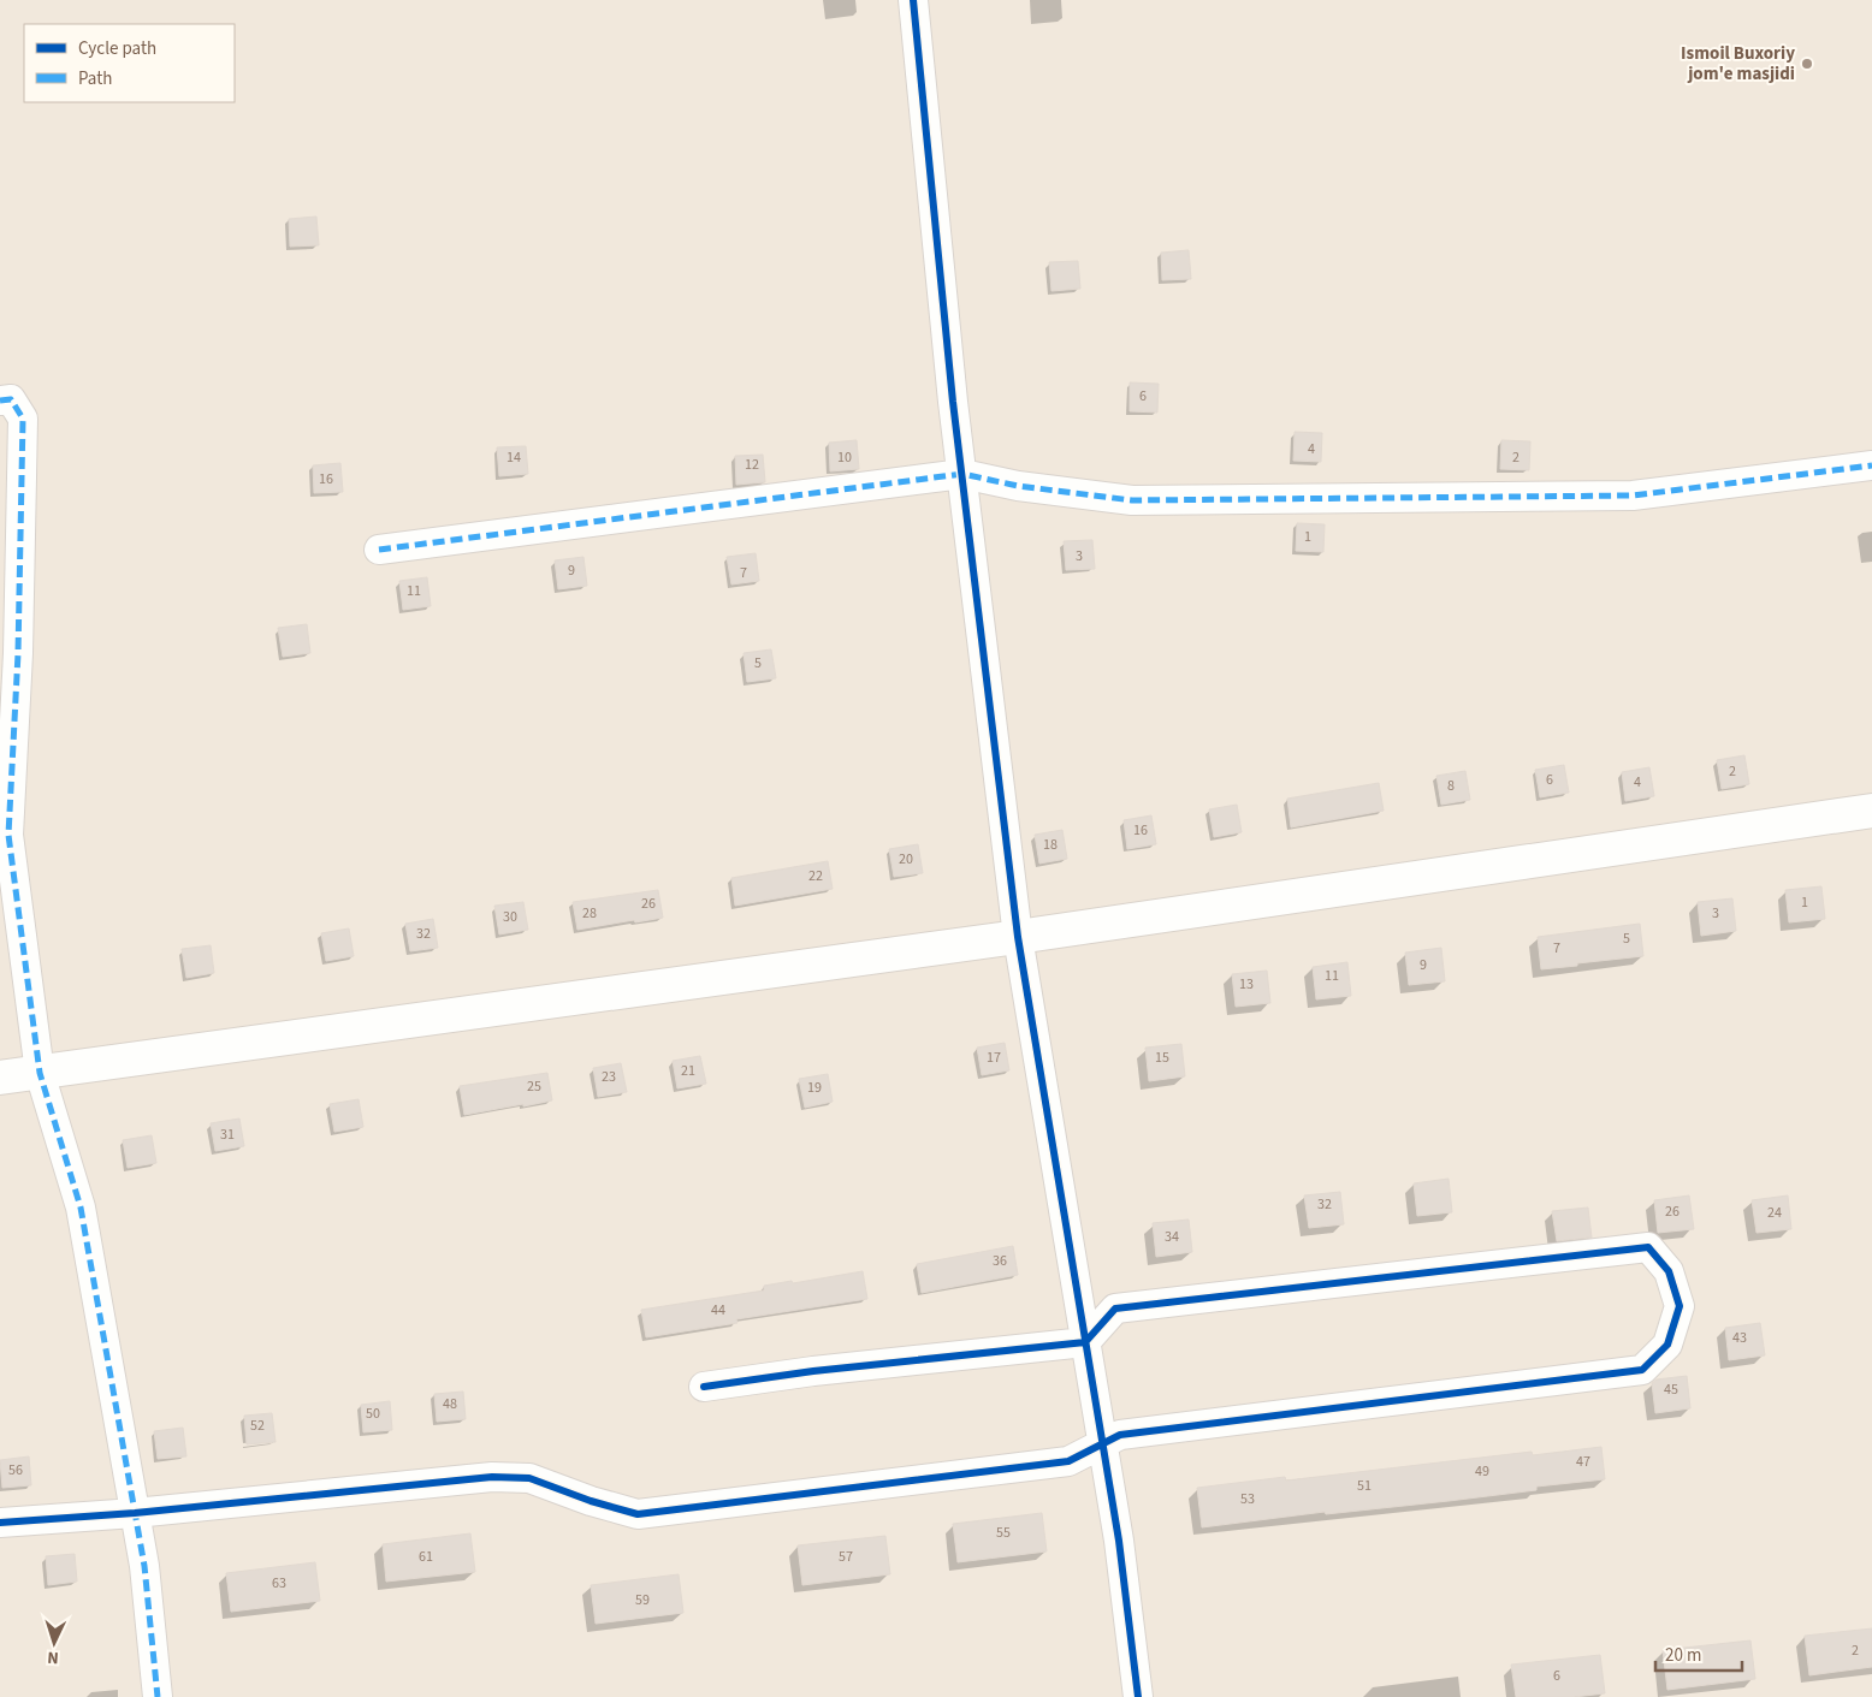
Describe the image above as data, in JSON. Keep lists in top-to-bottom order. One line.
{"places":["Ismoil Buxoriy jom'e masjidi"],"house_numbers":["6","4","14","10","2","12","16","1","3","9","7","11","5","2","6","4","8","16","18","20","22","1","26","28","3","30","32","5","7","9","11","13","17","15","21","23","25","19","31","32","26","24","34","36","44","43","45","48","50","52","47","56","49","51","53","55","61","57","63","59","2","6"],"legend":["Cycle path","Path"],"scale_bar":"20 m","north":"bottom"}
